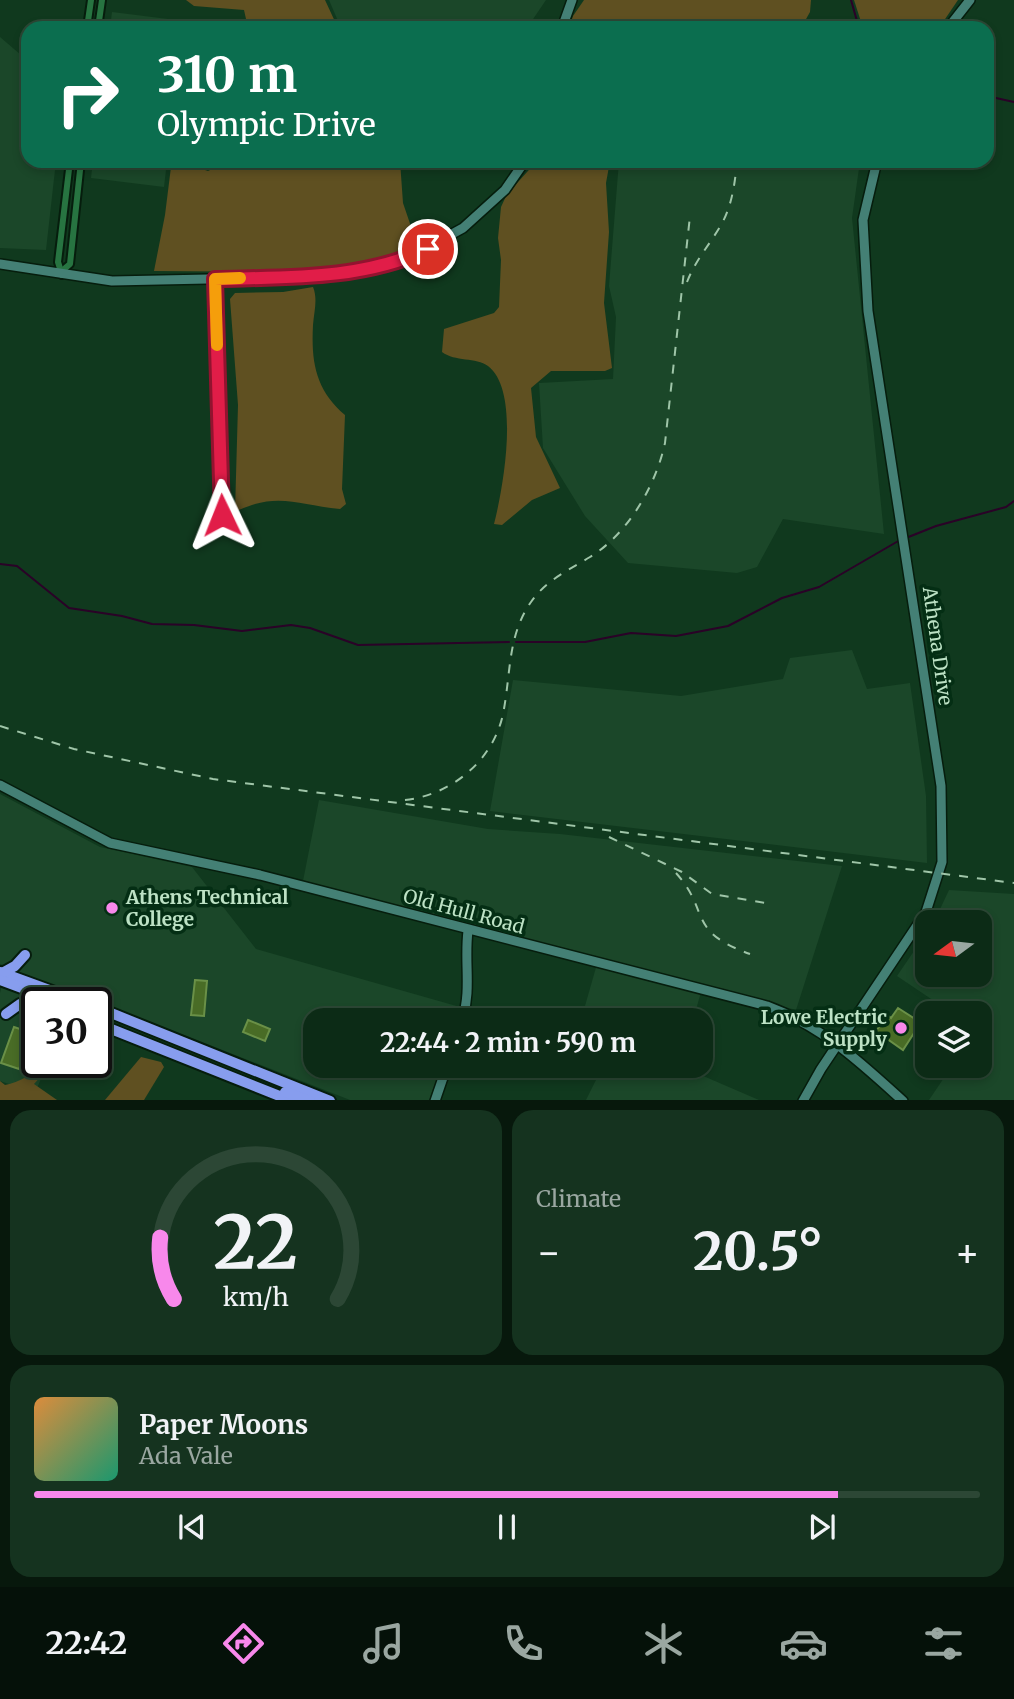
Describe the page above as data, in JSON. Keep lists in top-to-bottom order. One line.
{"streets":{"street":["Athena Drive","Old Hull Road"]},"crossings":[["Athena Drive","Old Hull Road"]],"places":["Athens Technical College","Lowe Electric Supply"],"north":"left","page":{"turn":["310 m","Olympic Drive"],"limit":"30","trip":"22:44 · 2 min · 590 m","tile":"Climate","heat":["−","20.5°","+"],"song":["Paper Moons","Ada Vale"],"tabs":"22:42","gauge":["22","km/h"]}}
